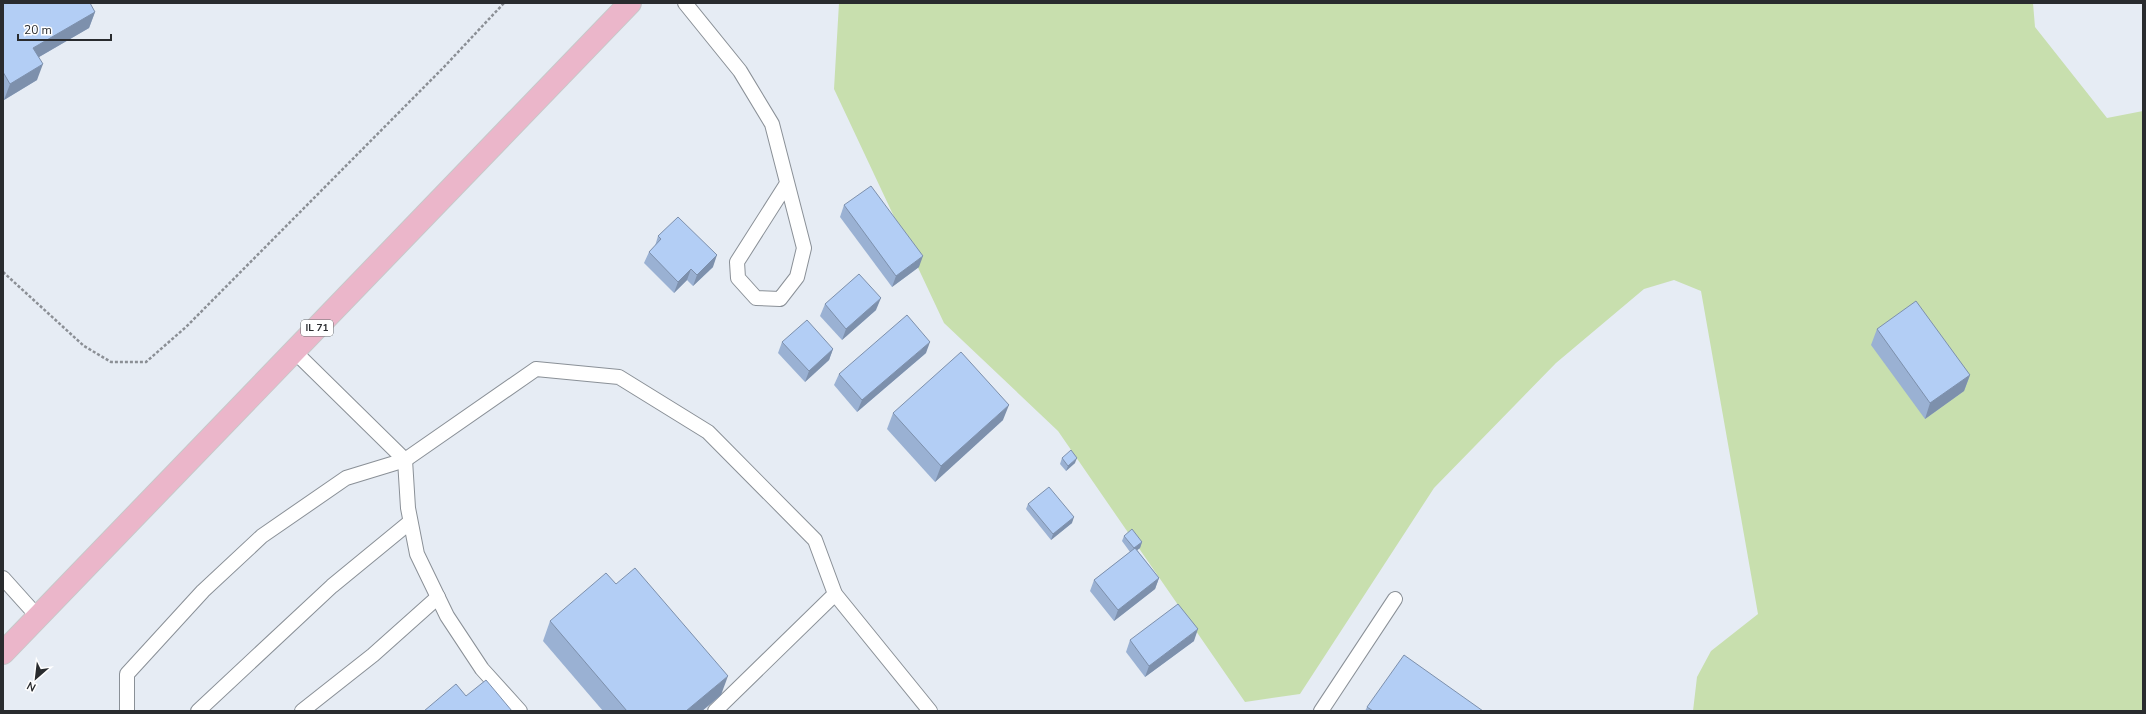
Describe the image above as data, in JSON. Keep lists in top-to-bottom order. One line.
{"streets":{"main road":["IL 71"]},"scale_bar":"20 m","north":"bottom left"}
